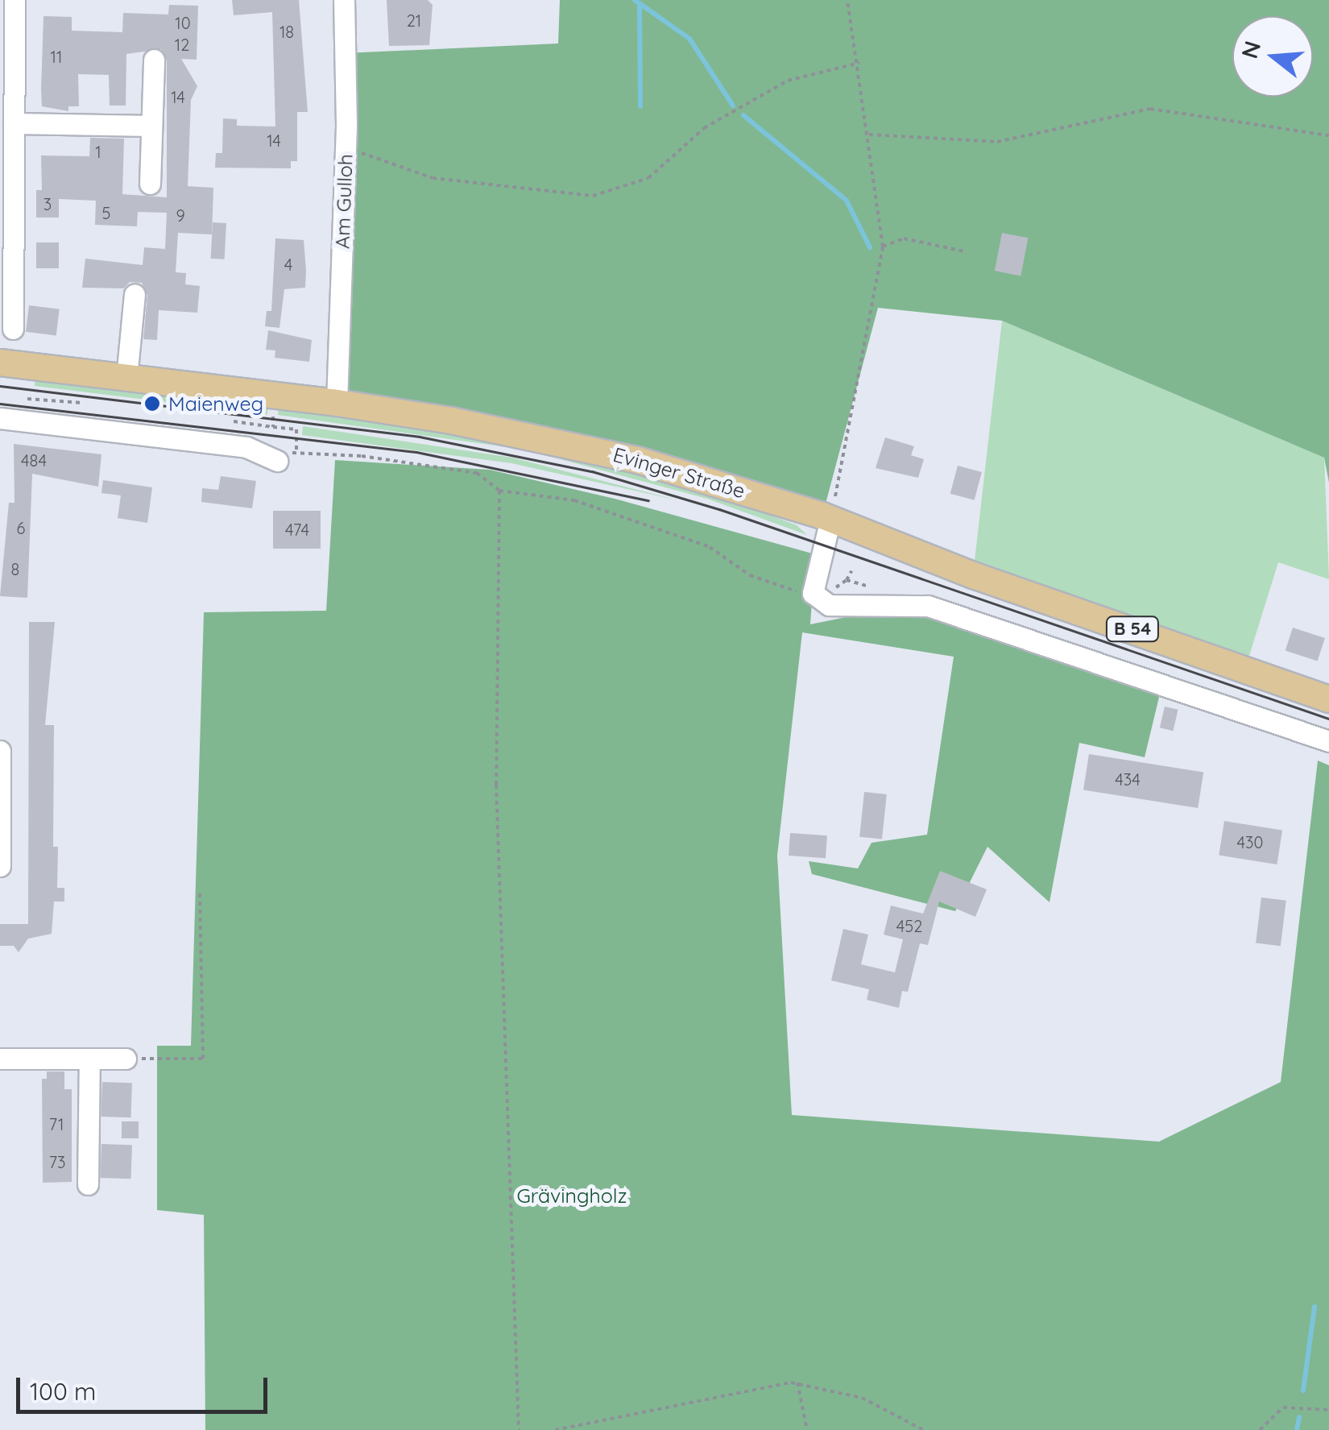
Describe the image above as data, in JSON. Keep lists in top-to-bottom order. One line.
{"streets":{"main road":["Evinger Straße","B 54"],"street":["Am Gulloh"]},"crossings":[["Am Gulloh","Evinger Straße"]],"parks":["Grävingholz"],"places":["Maienweg"],"house_numbers":["21","10","18","12","11","14","14","1","3","5","9","4","484","6","474","8","434","430","452","71","73"],"scale_bar":"100 m","north":"left"}
